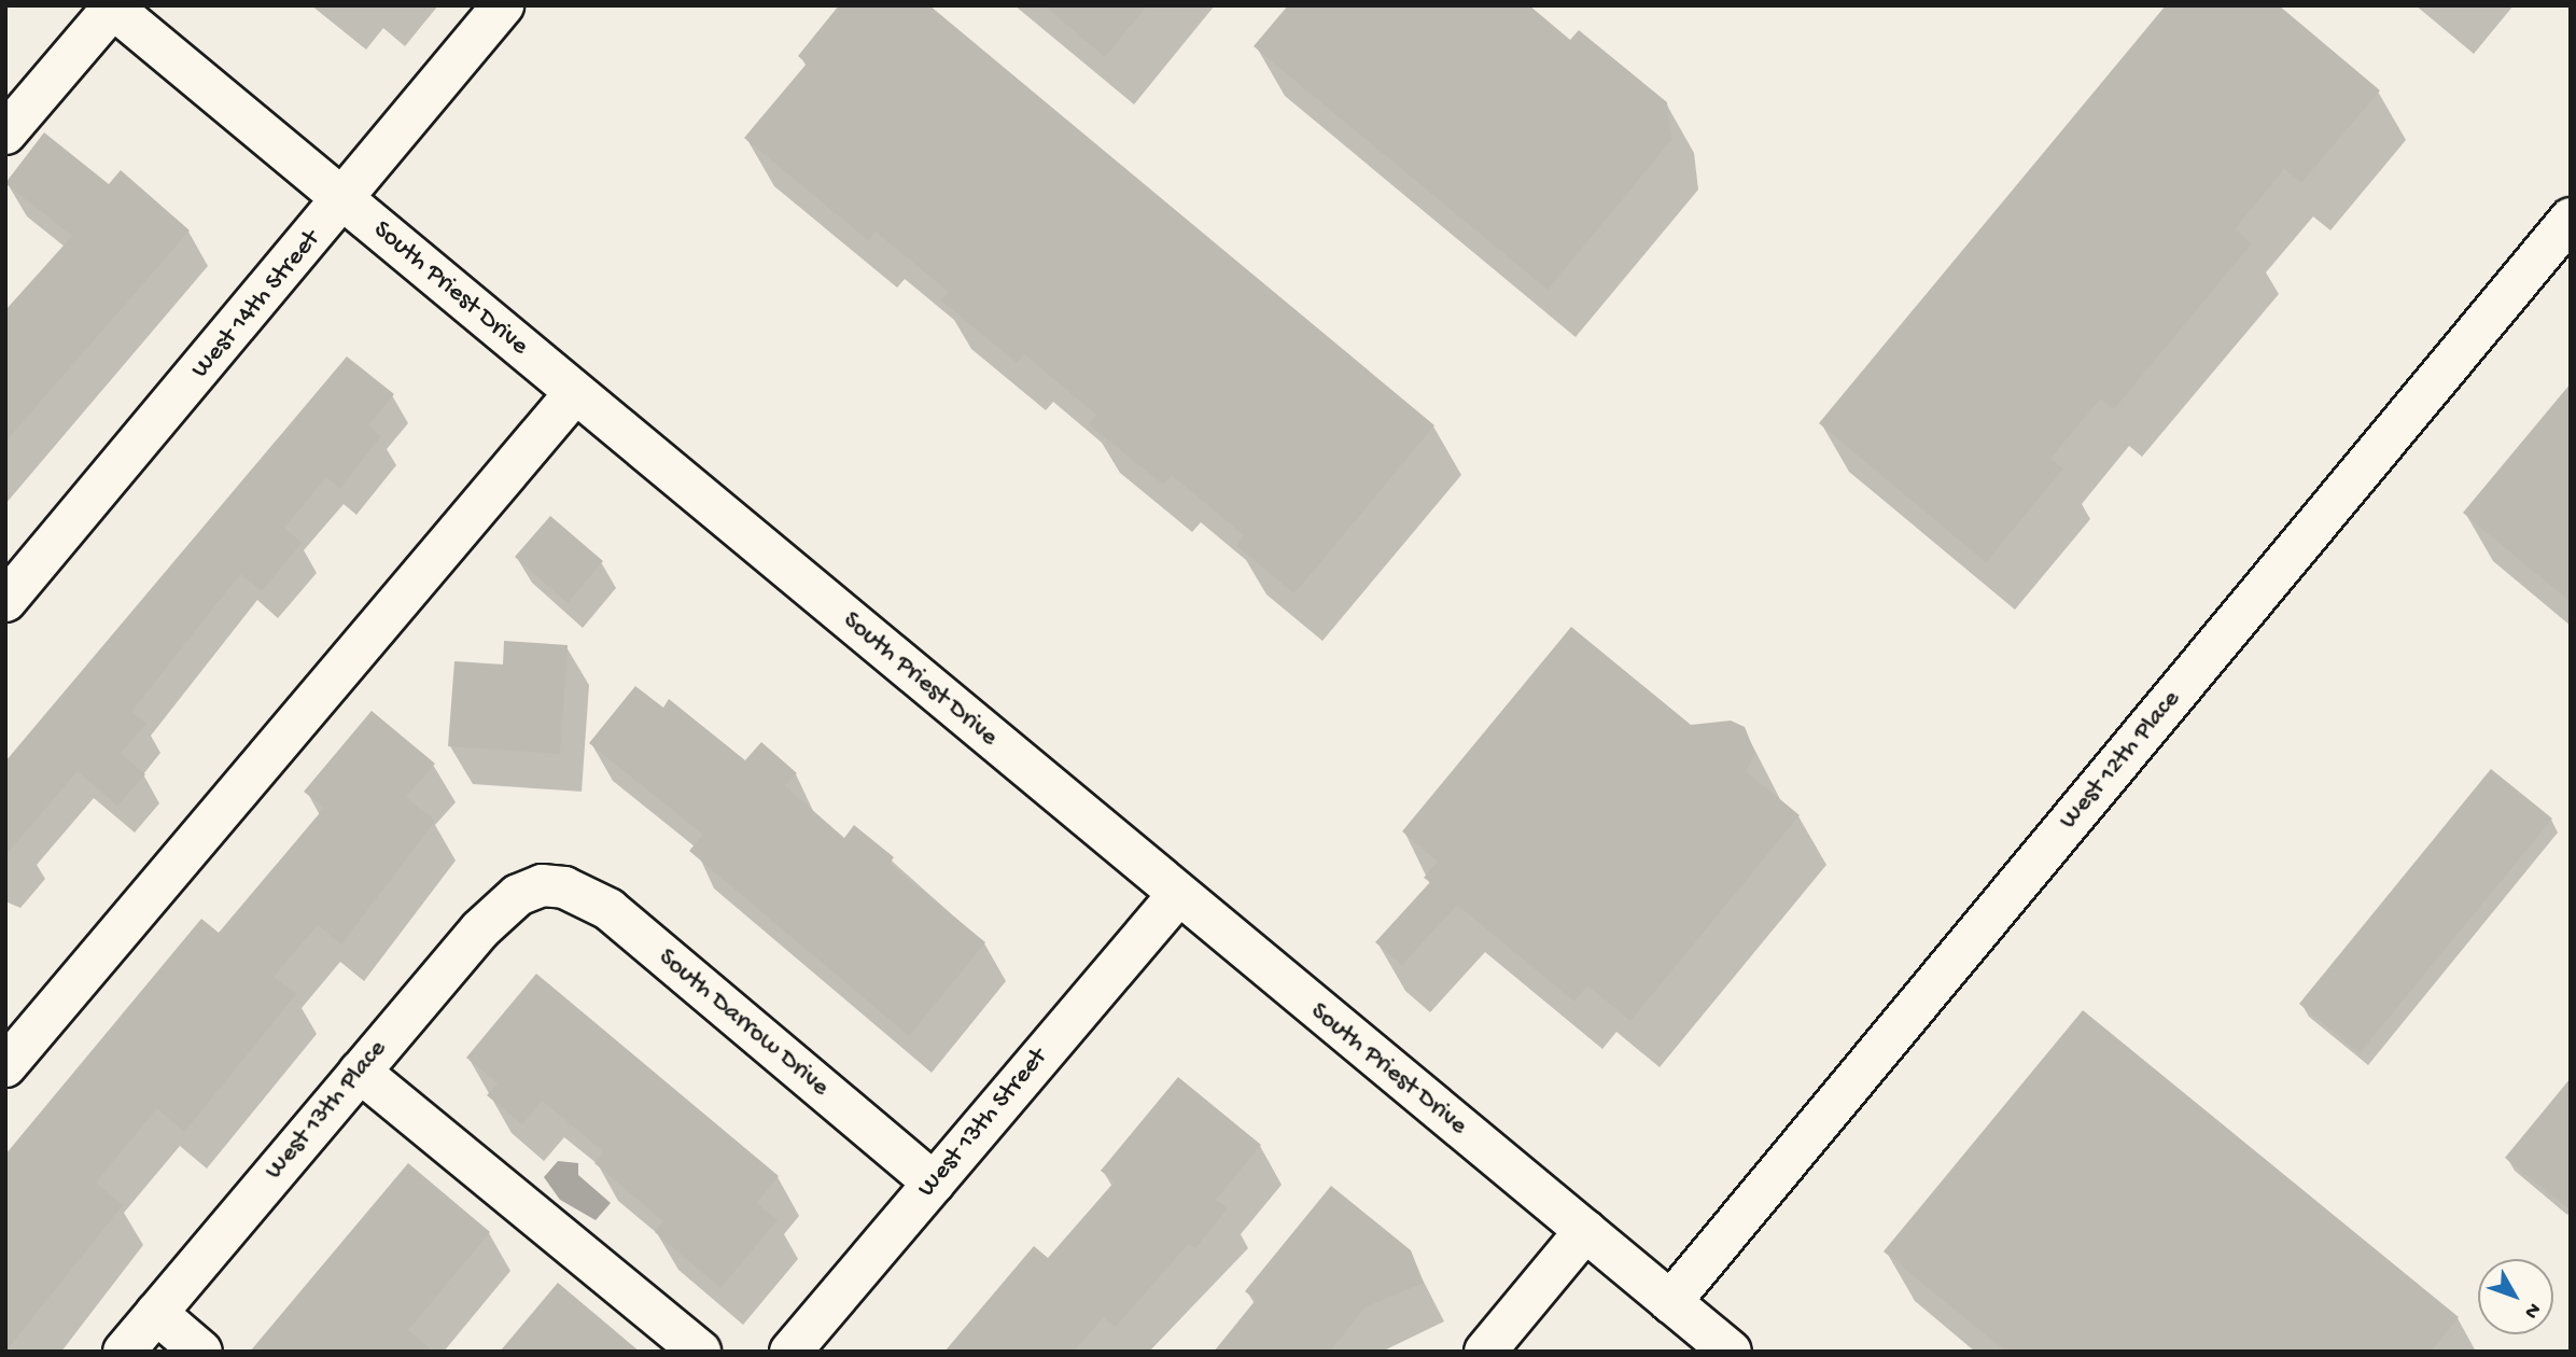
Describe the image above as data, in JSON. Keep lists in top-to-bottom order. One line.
{"streets":{"street":["South Priest Drive","West 14th Street","West 12th Place","South Darrow Drive","West 13th Place","West 13th Street"]},"crossings":[["South Priest Drive","West 14th Street"],["South Priest Drive","West 12th Place"],["South Priest Drive","West 13th Street"],["South Darrow Drive","West 13th Place"],["South Darrow Drive","West 13th Street"]],"north":"bottom right"}
